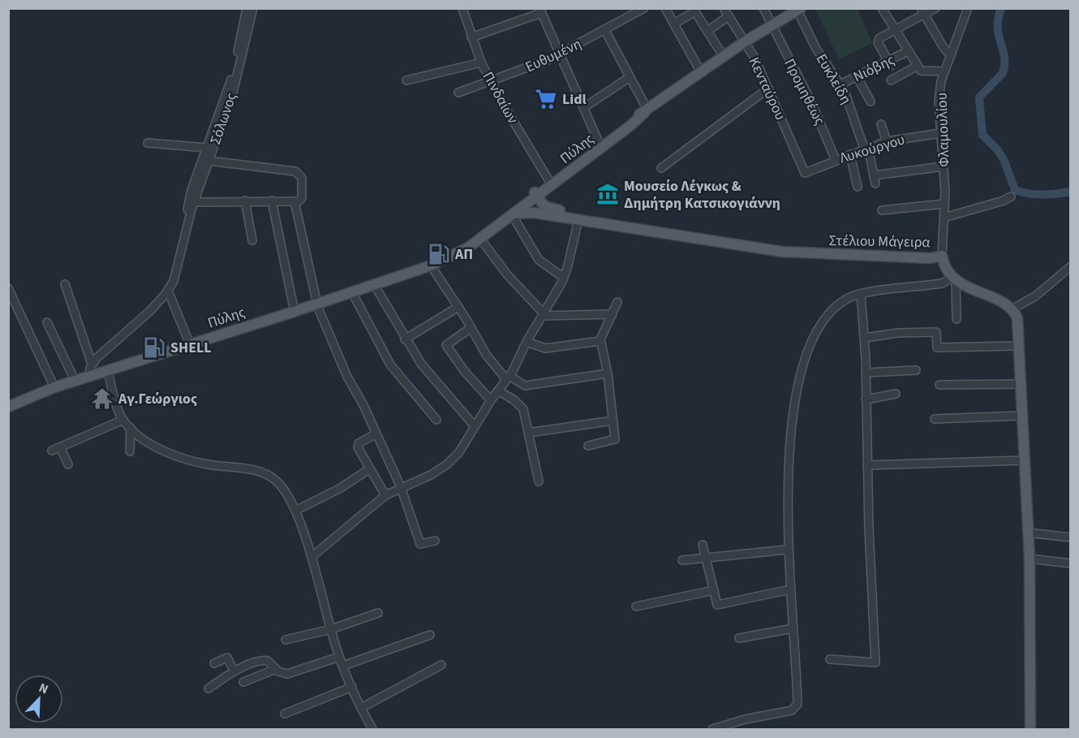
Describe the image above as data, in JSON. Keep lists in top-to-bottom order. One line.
{"streets":{"main road":["Πύλης","Στέλιου Μάγειρα"],"street":["Ευθυμένη","Νιόβης","Ευκλείδη","Κενταύρου","Προμηθέως","Πινδαίων","Σόλωνος","Φλαμουλίου","Λυκούργου"]},"crossings":[["Ευθυμένη","Πινδαίων"],["Νιόβης","Ευκλείδη"],["Ευκλείδη","Πύλης"],["Ευκλείδη","Λυκούργου"],["Κενταύρου","Πύλης"],["Κενταύρου","Λυκούργου"],["Προμηθέως","Πύλης"],["Προμηθέως","Λυκούργου"],["Πινδαίων","Πύλης"],["Φλαμουλίου","Λυκούργου"],["Φλαμουλίου","Στέλιου Μάγειρα"],["Πύλης","Στέλιου Μάγειρα"]],"places":{"supermarket":["Lidl"],"museum":["Μουσείο Λέγκως & Δημήτρη Κατσικογιάννη"],"fuel station":["ΑΠ","SHELL"],"temple":["Αγ.Γεώργιος"]},"north":"top right"}
